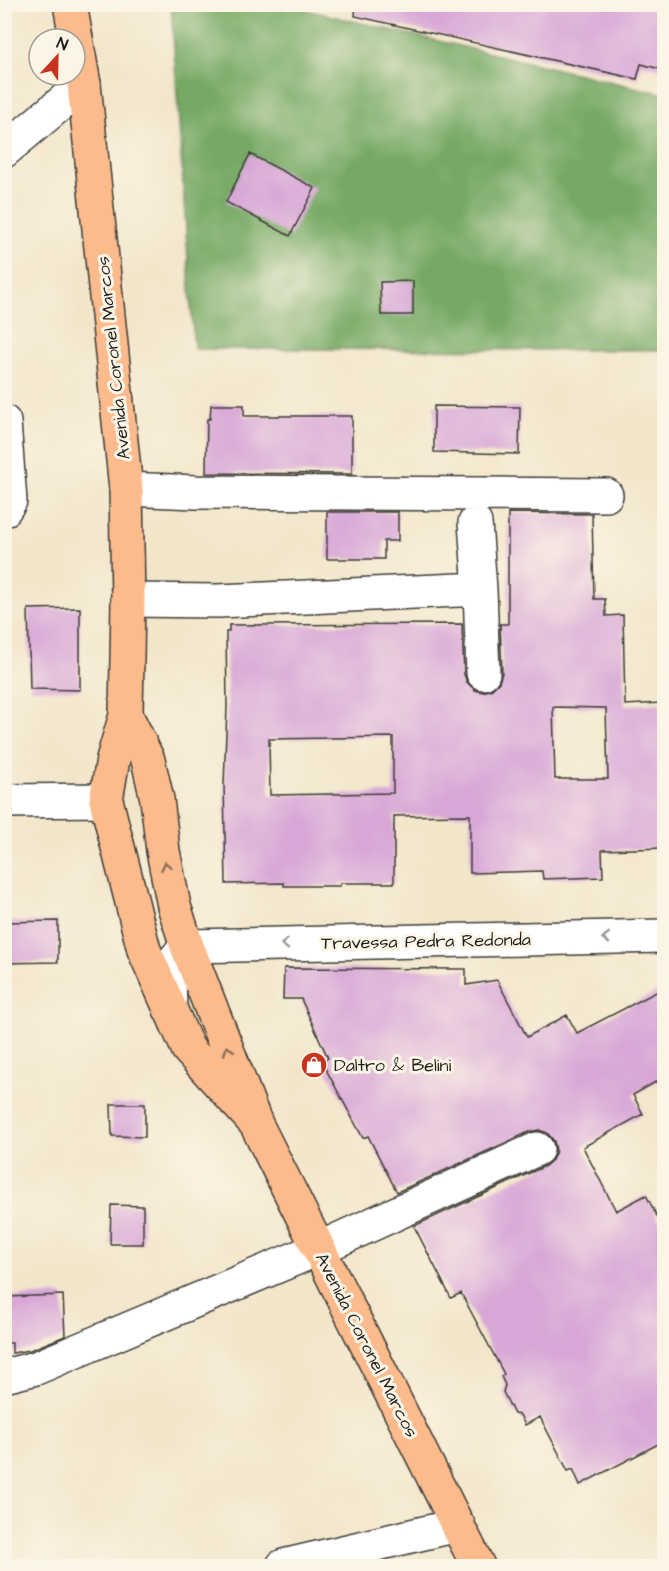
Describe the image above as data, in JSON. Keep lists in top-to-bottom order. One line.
{"streets":{"main road":["Avenida Coronel Marcos"],"street":["Travessa Pedra Redonda"]},"crossings":[["Avenida Coronel Marcos","Travessa Pedra Redonda"]],"places":{"shop":["Daltro & Belini"]},"north":"top"}
